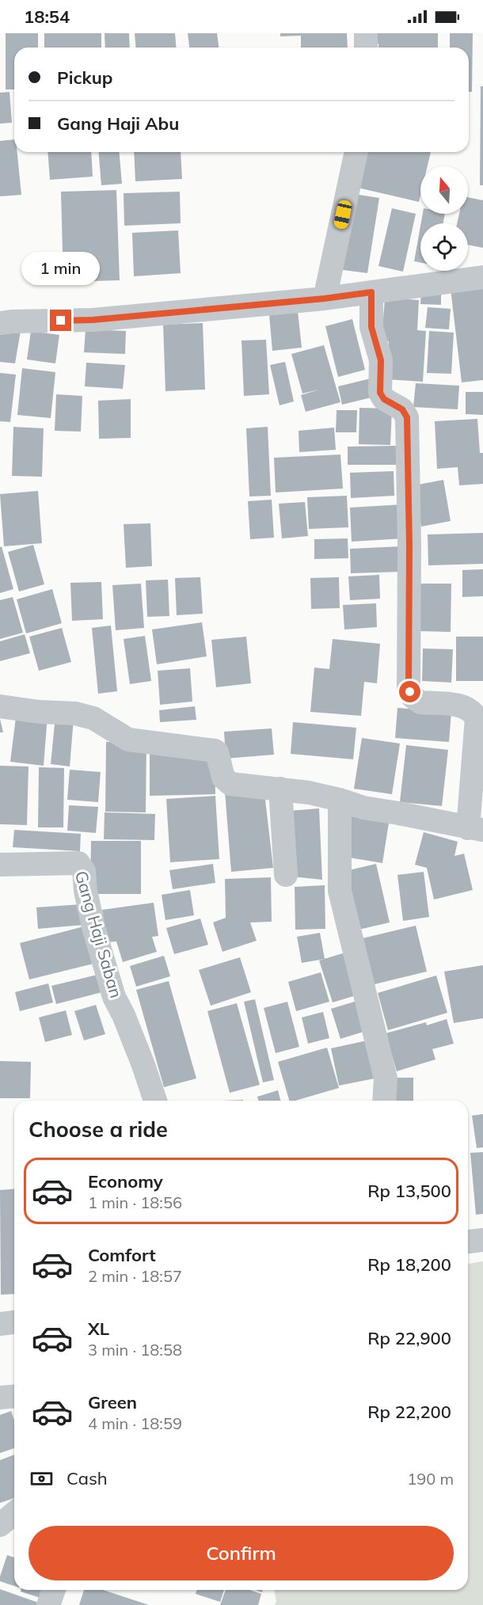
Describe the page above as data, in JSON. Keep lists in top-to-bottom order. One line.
{"streets":{"street":["Gang Haji Saban"]},"north":"top","page":{"status":"18:54","banner":["Pickup","Gang Haji Abu"],"bubble":"1 min","heading":"Choose a ride","list":[{"name":"Economy","note":"1 min · 18:56","value":"Rp 13,500"},{"name":"Comfort","note":"2 min · 18:57","value":"Rp 18,200"},{"name":"XL","note":"3 min · 18:58","value":"Rp 22,900"},{"name":"Green","note":"4 min · 18:59","value":"Rp 22,200"}],"pay":["Cash","190 m"],"buttons":"Confirm"}}
